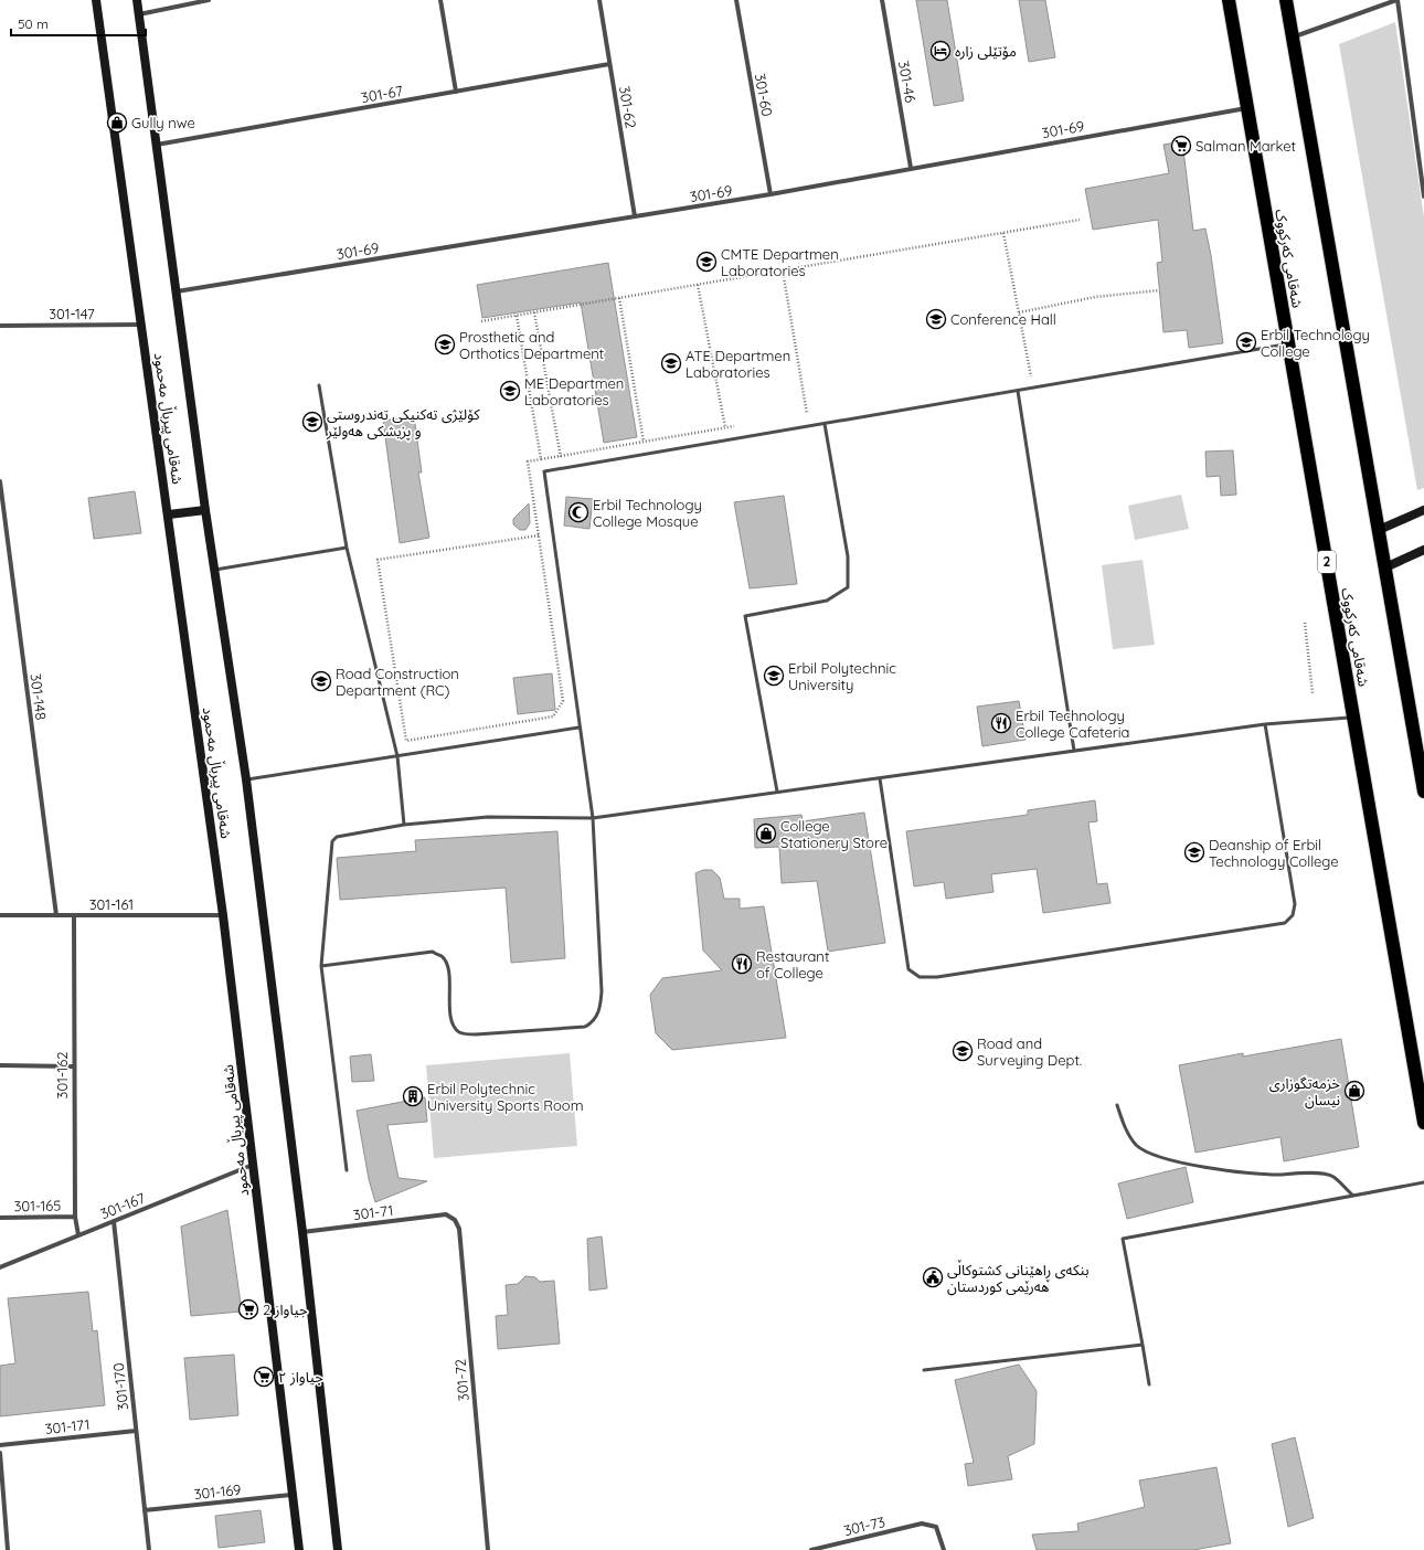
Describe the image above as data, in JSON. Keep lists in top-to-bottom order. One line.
{"streets":{"highway":["شەقامی کەرکووک","2"],"main road":["شەقامی پیرباڵ مەحمود"],"street":["301-46","301-67","301-60","301-62","301-69","301-147","301-148","301-161","301-162","301-165","301-167","301-71","301-72","301-170","301-171","301-169","301-73"]},"crossings":[["301-46","301-69"],["301-67","301-62"],["301-67","شەقامی پیرباڵ مەحمود"],["301-60","301-69"],["301-62","301-69"],["301-69","شەقامی کەرکووک"],["301-69","شەقامی پیرباڵ مەحمود"],["301-147","شەقامی پیرباڵ مەحمود"],["شەقامی پیرباڵ مەحمود","301-161"],["شەقامی پیرباڵ مەحمود","301-167"],["شەقامی پیرباڵ مەحمود","301-71"],["شەقامی پیرباڵ مەحمود","301-169"],["301-148","301-161"],["301-161","301-162"],["301-162","301-165"],["301-162","301-167"],["301-167","301-170"],["301-71","301-72"],["301-170","301-171"],["301-170","301-169"]],"places":{"hotel":["مۆتێلی زارە"],"shop":["Gully nwe","College Stationery Store","خزمەتگوزاری نیسان"],"supermarket":["Salman Market","جیاواز 2","جیاواز ٢"],"school or university":["CMTE Departmen Laboratories","Conference Hall","Erbil Technology College","Prosthetic and Orthotics Department","ATE Departmen Laboratories","ME Departmen Laboratories","کۆلێژی تەکنیکی تەندروستی و پزیشکی هەولێر","Erbil Polytechnic University","Road Construction Department (RC)","Deanship of Erbil Technology College","Road and Surveying Dept."],"mosque":["Erbil Technology College Mosque"],"restaurant":["Erbil Technology College Cafeteria","Restaurant of College"],"building":["Erbil Polytechnic University Sports Room"],"public building":["بنکەی ڕاهێنانی کشتوکاڵی هەرێمی کوردستان"]},"scale_bar":"50 m"}
